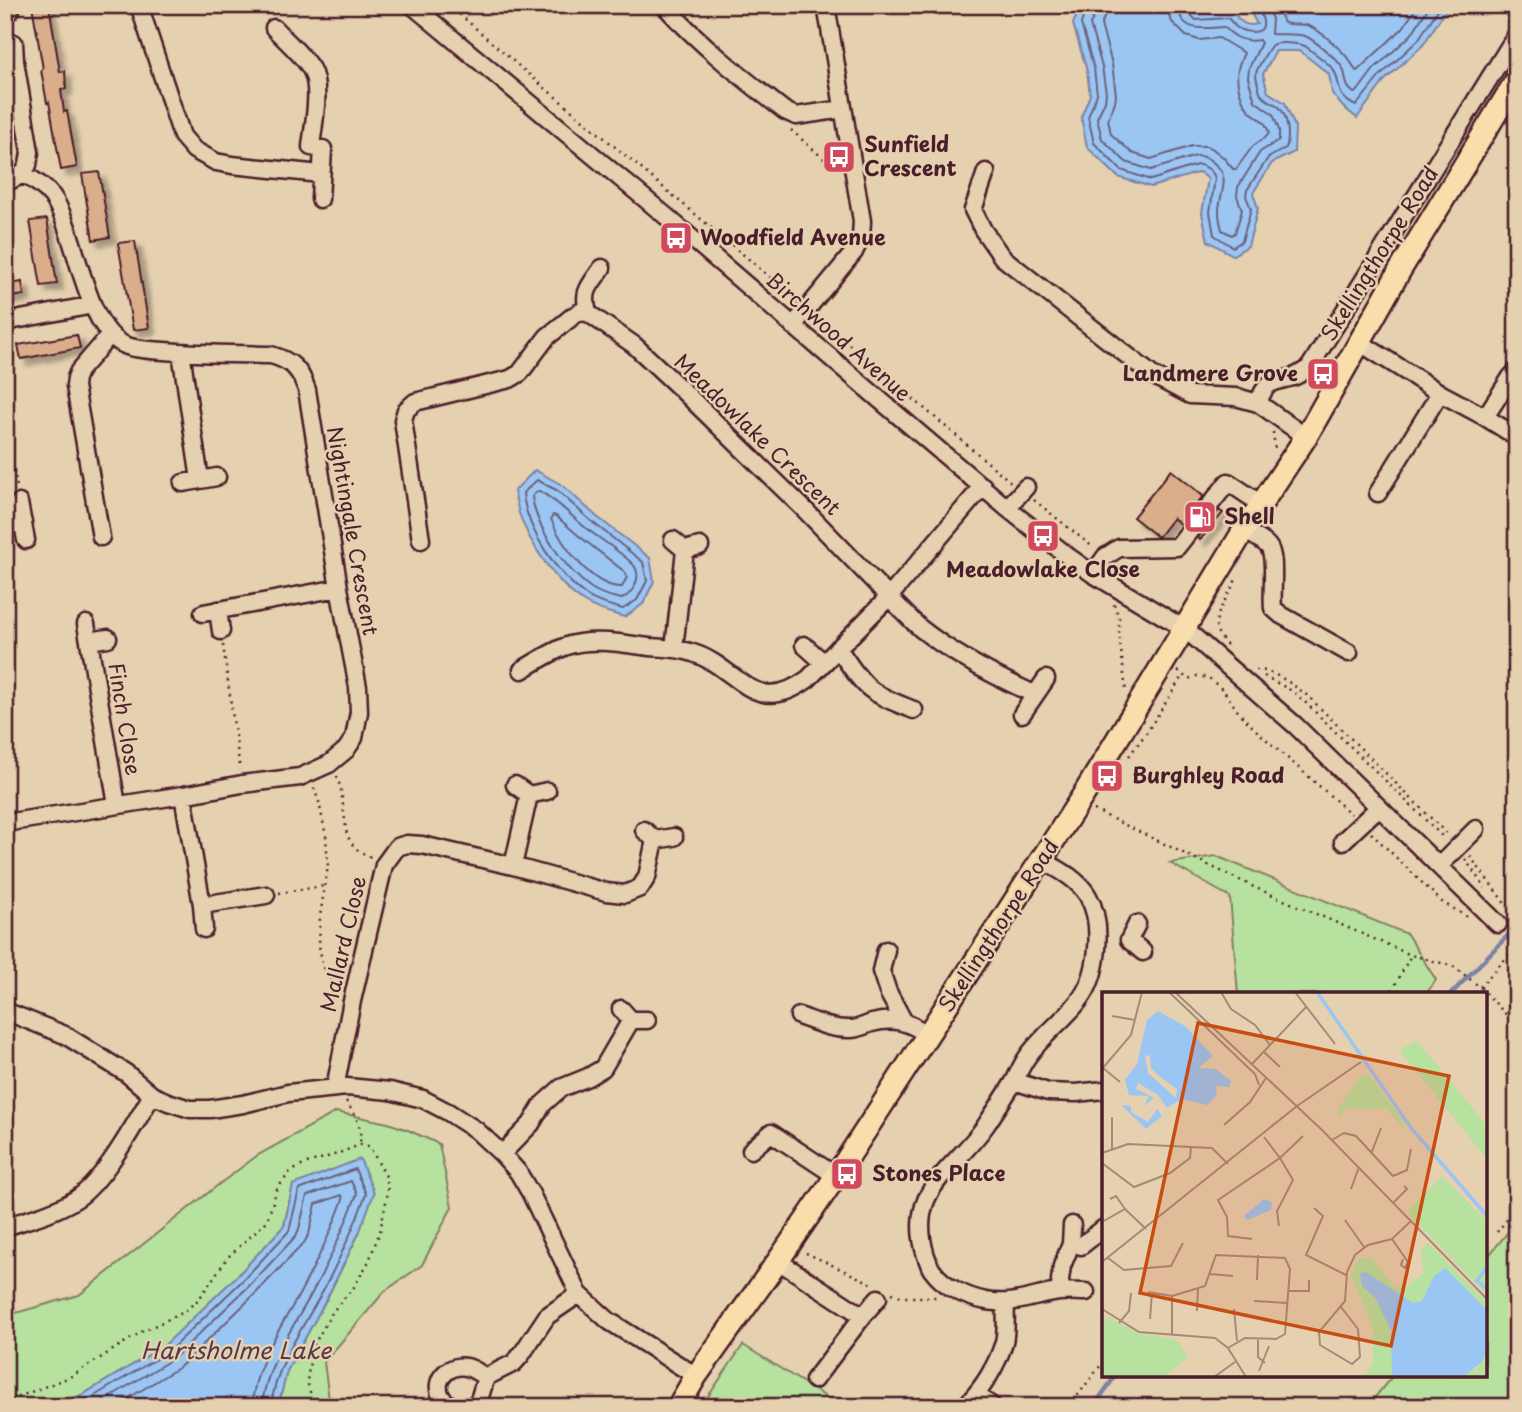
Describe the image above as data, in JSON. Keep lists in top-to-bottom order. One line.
{"streets":{"main road":["Skellingthorpe Road"],"street":["Birchwood Avenue","Meadowlake Crescent","Nightingale Crescent","Finch Close","Mallard Close"]},"crossings":[["Skellingthorpe Road","Birchwood Avenue"],["Nightingale Crescent","Finch Close"]],"water":["Hartsholme Lake"],"places":{"bus stop":["Sunfield Crescent","Woodfield Avenue","Landmere Grove","Meadowlake Close","Burghley Road","Stones Place"],"fuel station":["Shell"]}}
